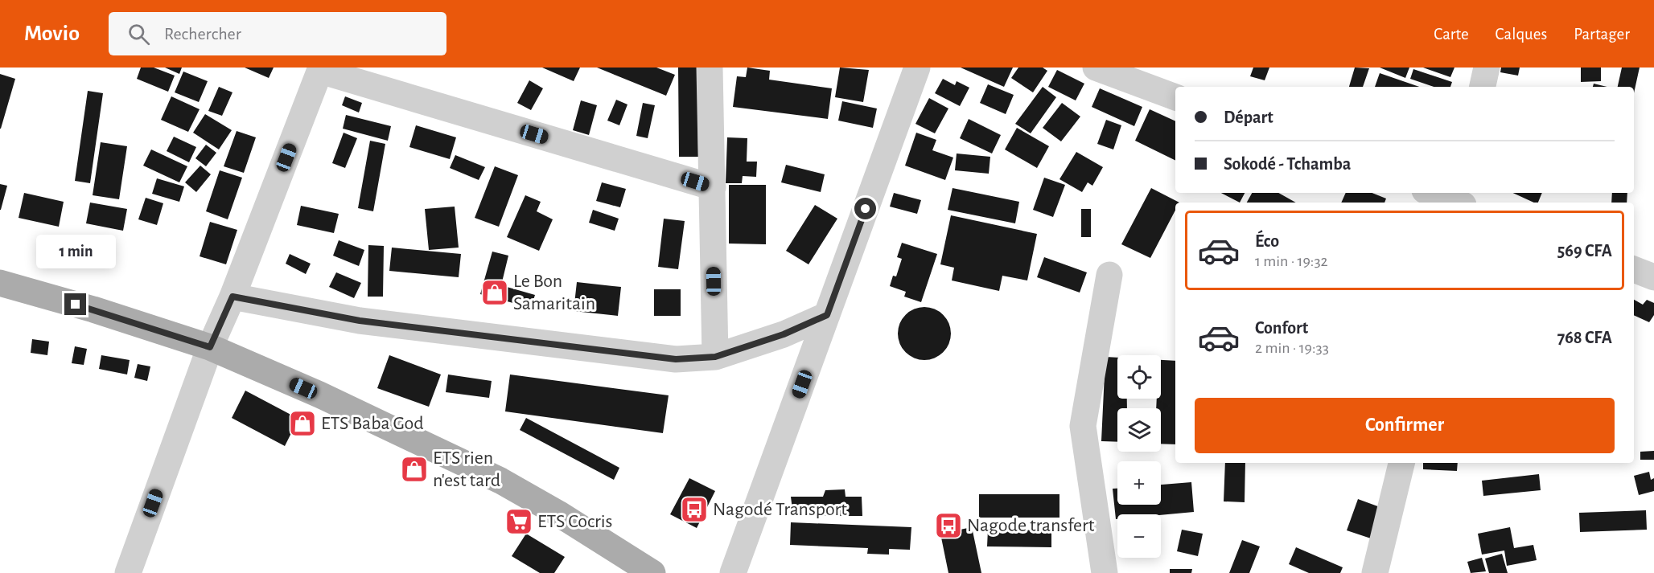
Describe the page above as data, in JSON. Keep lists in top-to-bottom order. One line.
{"places":{"shop":["Le Bon Samaritain","ETS Baba God","ETS rien n'est tard"],"bus stop":["Nagodé Transport","Nagode transfert"],"supermarket":["ETS Cocris"]},"page":{"header":"Movio","search":"Rechercher","nav":["Carte","Calques","Partager"],"banner":["Départ","Sokodé - Tchamba"],"list":[{"name":"Éco","note":"1 min · 19:32","value":"569 CFA"},{"name":"Confort","note":"2 min · 19:33","value":"768 CFA"}],"bubble":"1 min","map_buttons":["+","−"],"buttons":"Confirmer"}}
